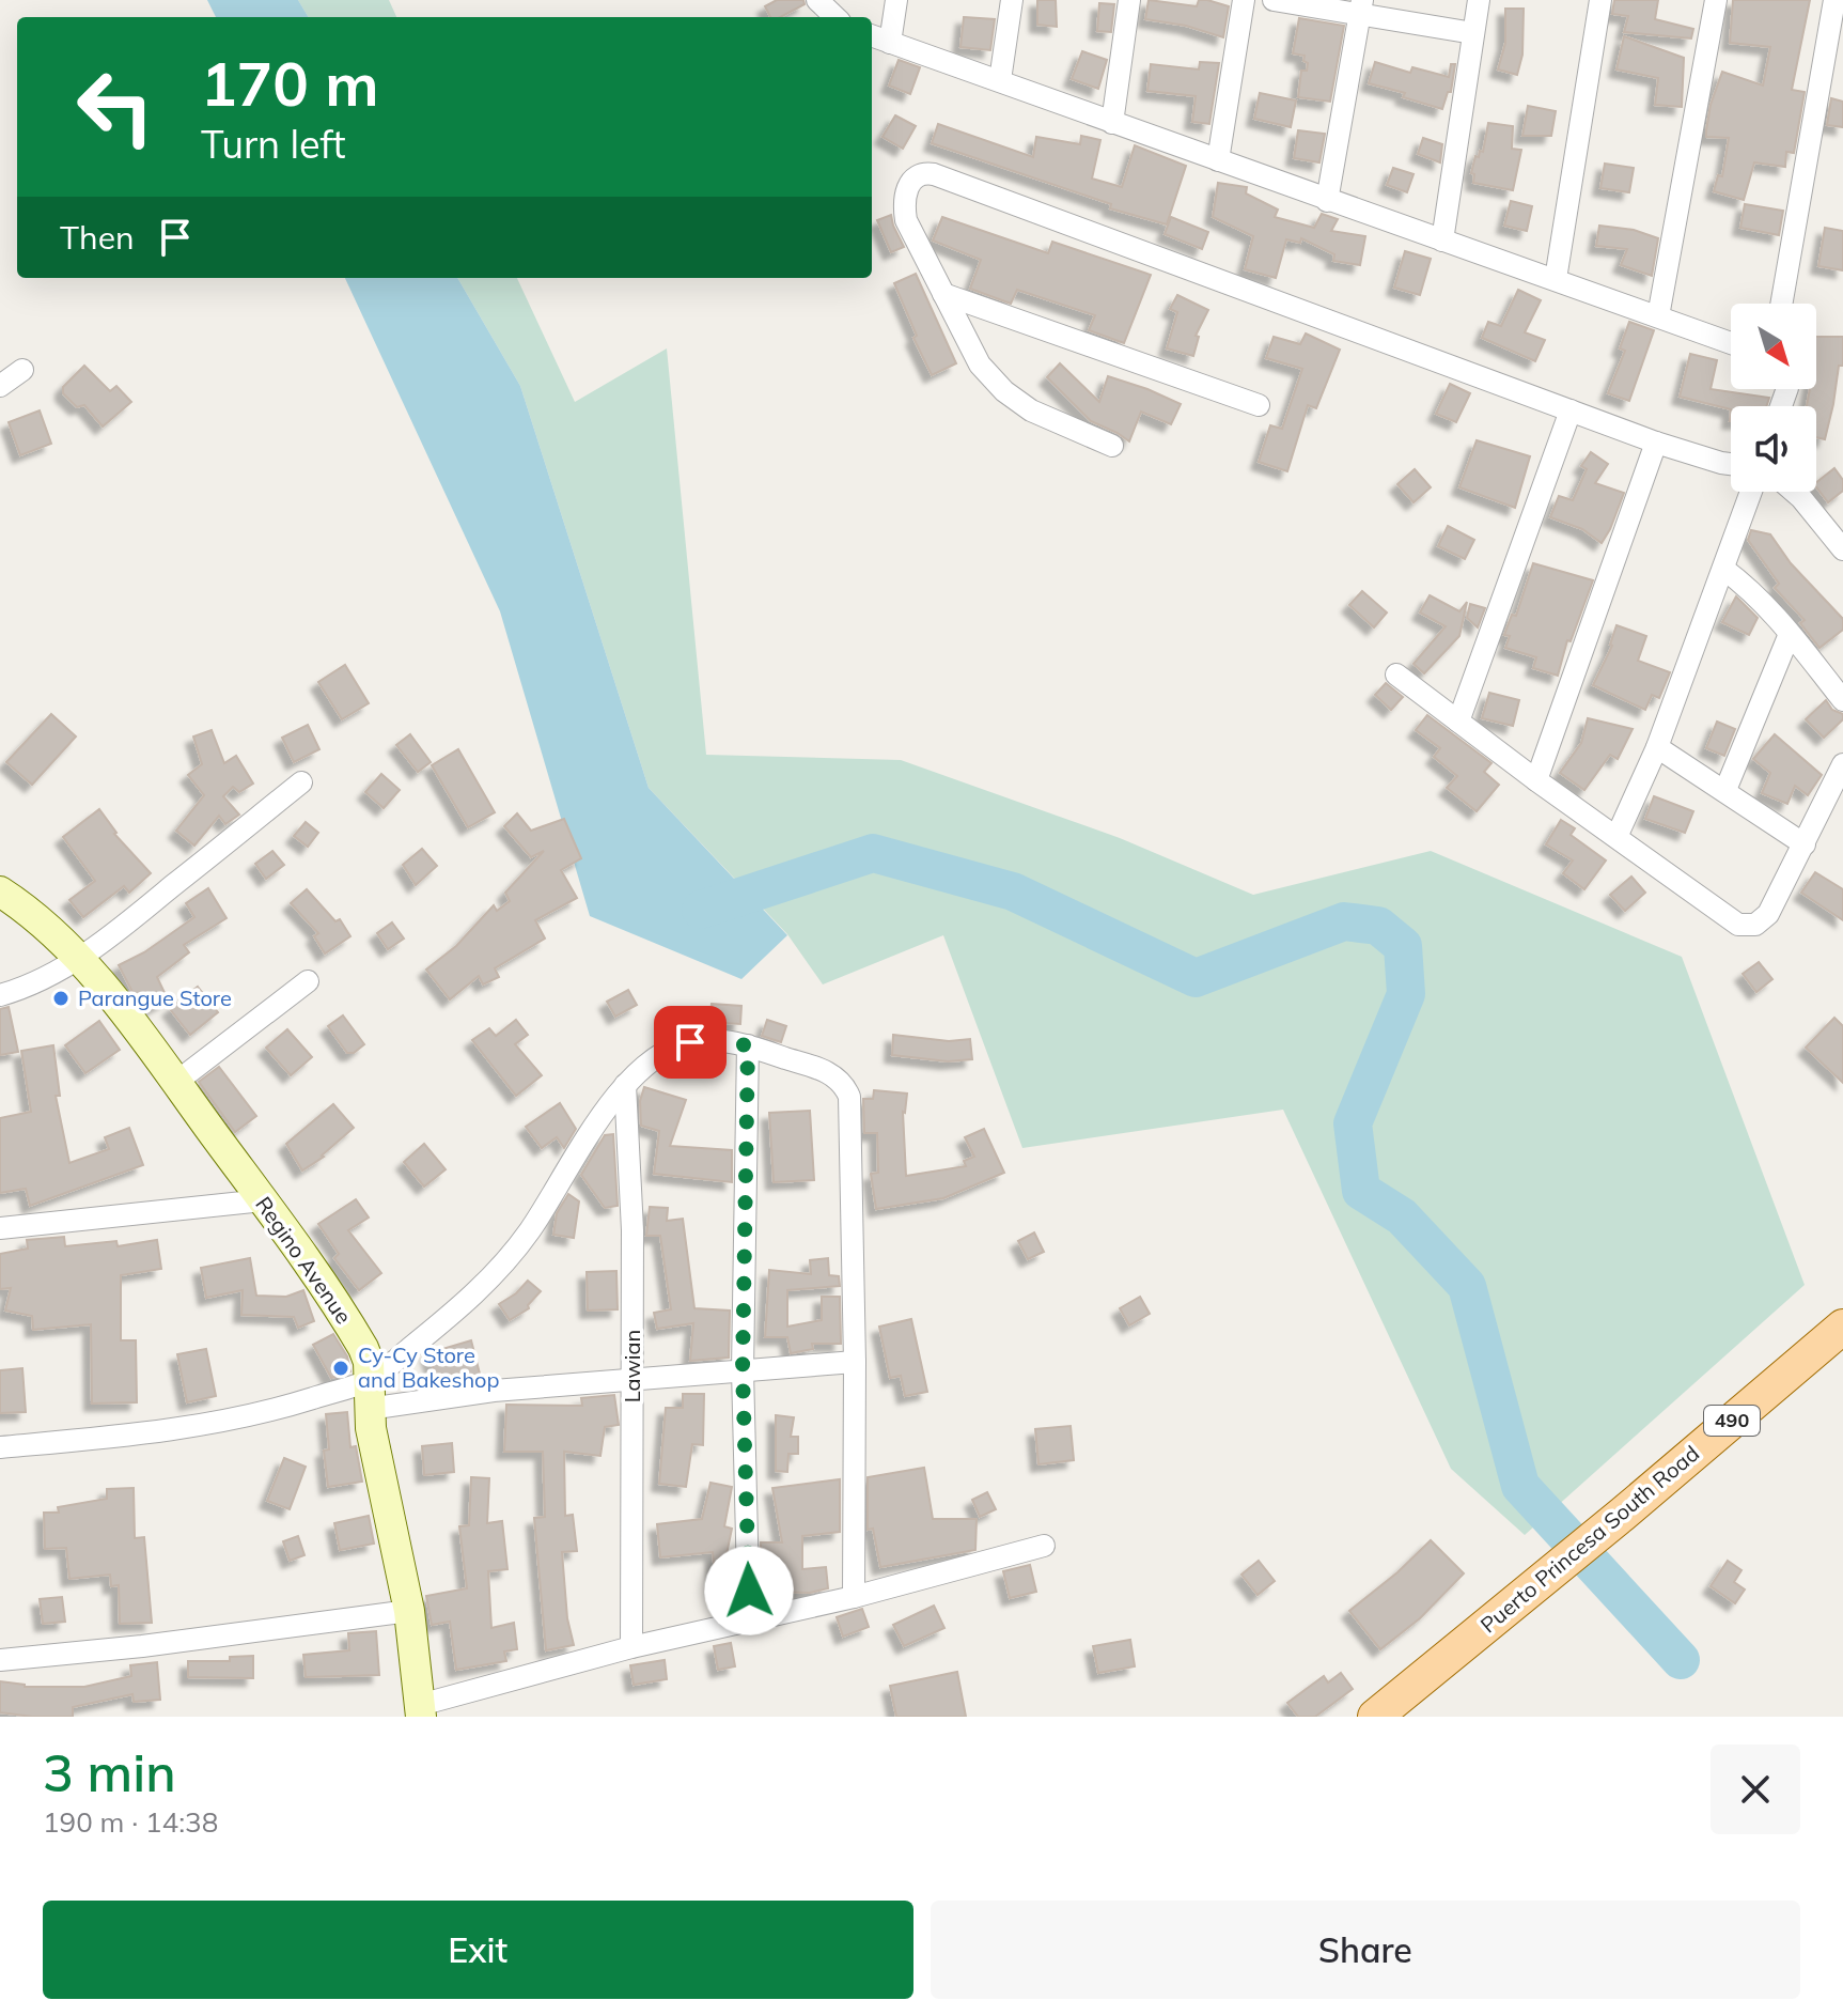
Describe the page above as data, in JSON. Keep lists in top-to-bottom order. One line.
{"streets":{"main road":["490","Puerto Princesa South Road"],"street":["Regino Avenue","Lawian"]},"places":["Parangue Store","Cy-Cy Store and Bakeshop"],"north":"bottom right","page":{"turn":["170 m","Turn left"],"then":"Then","heading":["3 min","190 m · 14:38"],"buttons":["Exit","Share"]}}
